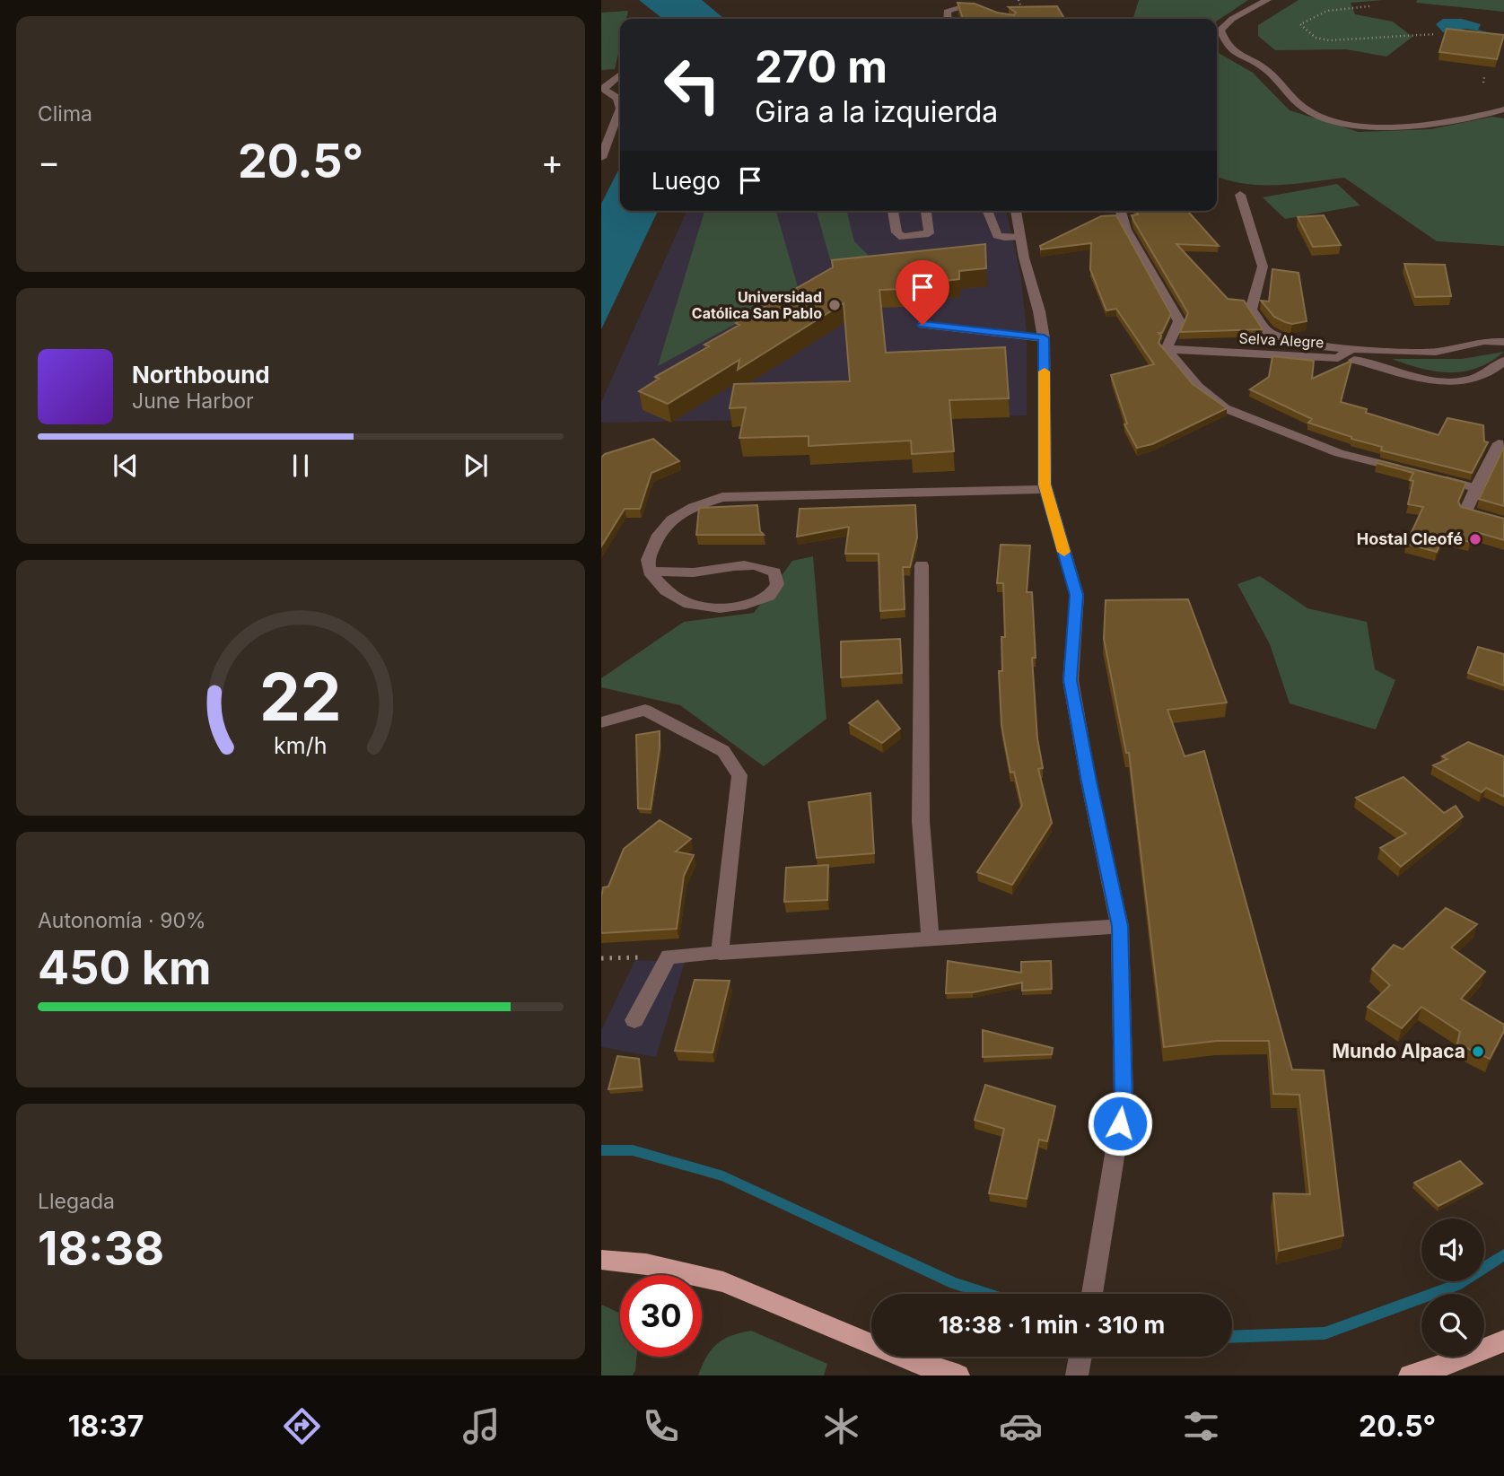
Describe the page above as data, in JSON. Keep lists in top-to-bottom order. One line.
{"streets":{"street":["Selva Alegre"]},"places":["Universidad Católica San Pablo","Hostal Cleofé","Mundo Alpaca"],"page":{"tile":["Clima",["Autonomía · 90%","450 km"],["Llegada","18:38"]],"turn":["270 m","Gira a la izquierda"],"heat":["−","20.5°","+"],"then":"Luego","song":["Northbound","June Harbor"],"limit":"30","trip":"18:38 · 1 min · 310 m","tabs":["18:37","20.5°"],"gauge":["22","km/h"]}}
